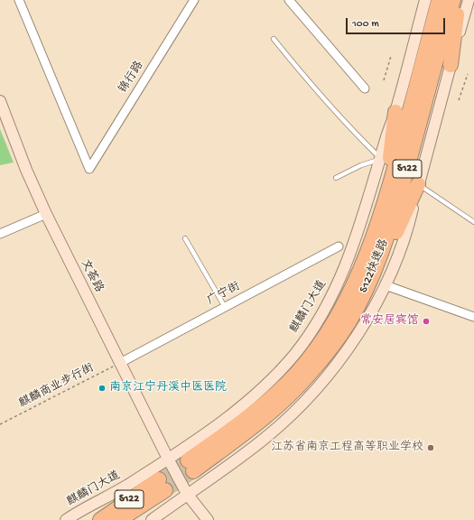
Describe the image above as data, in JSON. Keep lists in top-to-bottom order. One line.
{"streets":{"highway":["S122","S122快速路"],"street":["锦行路","文荟路","广宁街","麒麟门大道"],"path":["麒麟商业步行街"]},"crossings":[["文荟路","广宁街"],["文荟路","麒麟门大道"],["文荟路","麒麟商业步行街"],["广宁街","麒麟商业步行街"]],"places":["常安居宾馆","南京江宁丹溪中医医院","江苏省南京工程高等职业学校"],"scale_bar":"100 m"}
